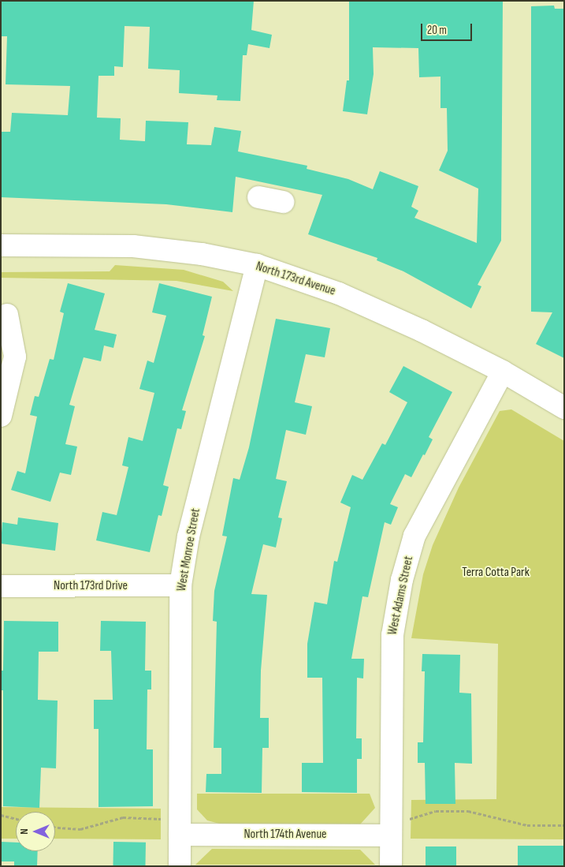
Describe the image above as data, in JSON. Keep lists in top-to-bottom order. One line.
{"streets":{"street":["North 173rd Avenue","West Monroe Street","North 173rd Drive","West Adams Street","North 174th Avenue"]},"crossings":[["North 173rd Avenue","West Monroe Street"],["North 173rd Avenue","West Adams Street"],["West Monroe Street","North 173rd Drive"],["West Monroe Street","North 174th Avenue"],["West Adams Street","North 174th Avenue"]],"parks":["Terra Cotta Park"],"scale_bar":"20 m","north":"left"}
